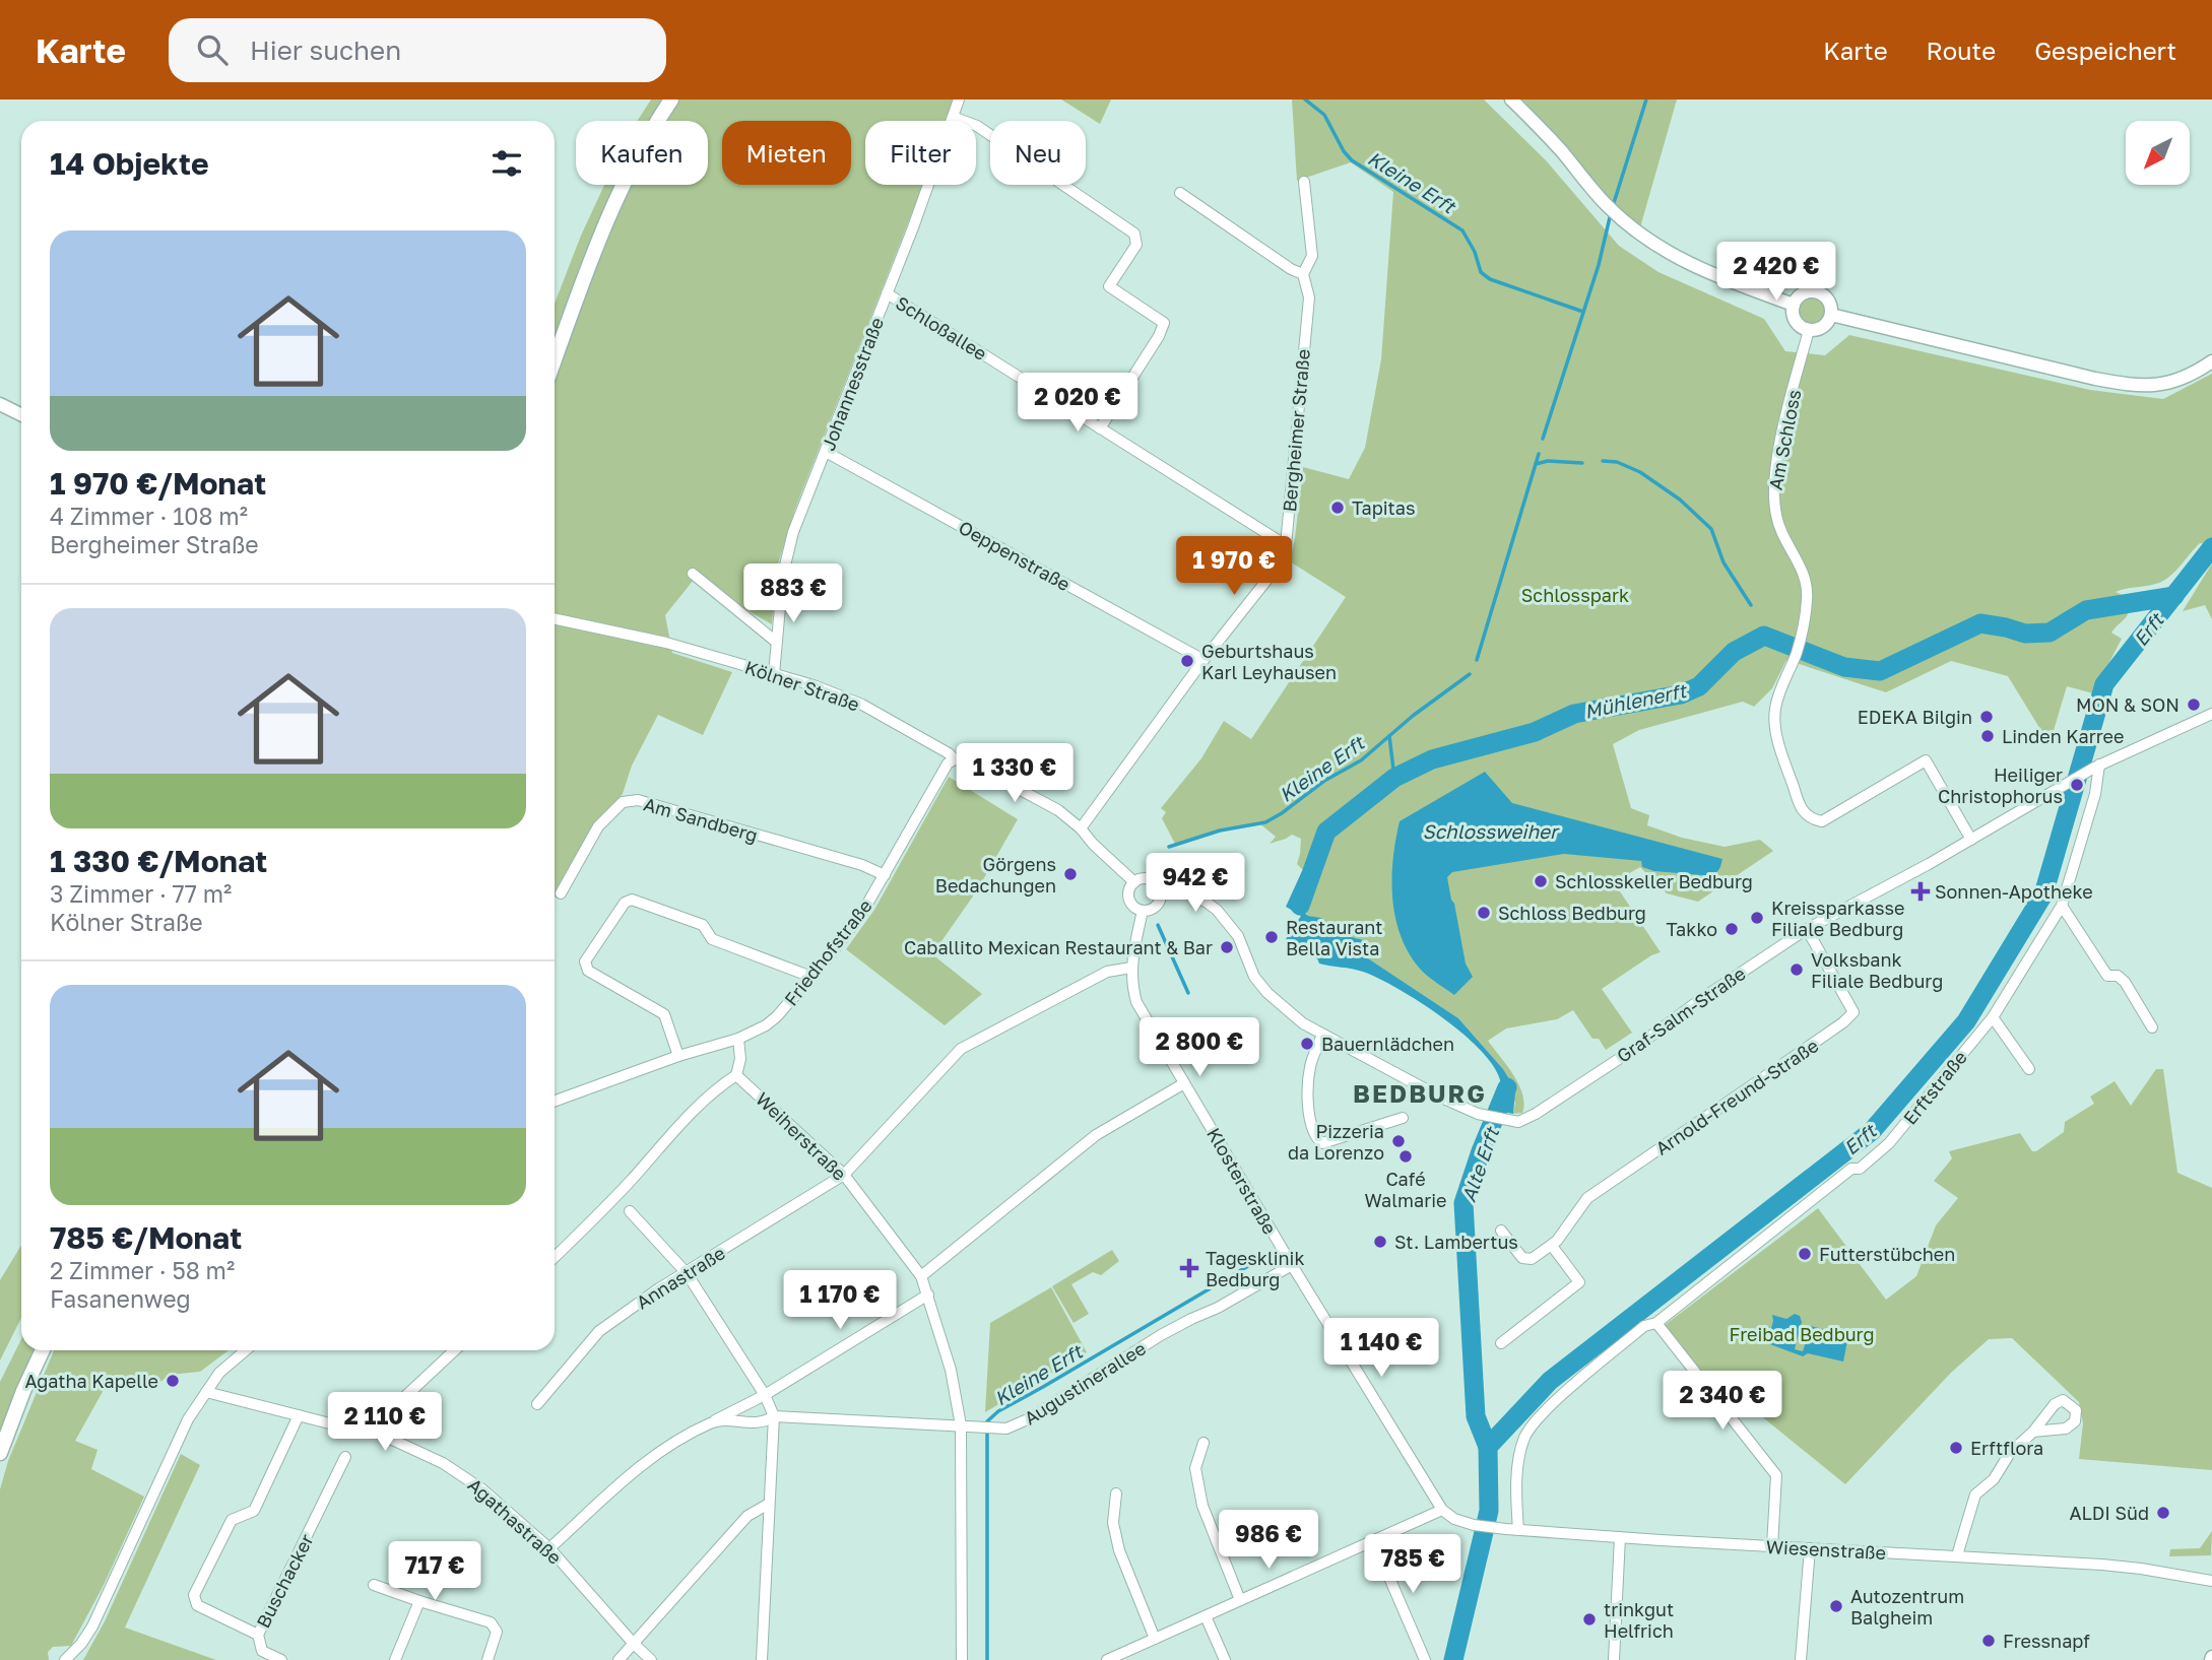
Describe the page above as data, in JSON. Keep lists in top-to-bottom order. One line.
{"streets":{"street":["Schloßallee","Johannesstraße","Bergheimer Straße","Am Schloss","Oeppenstraße","Kölner Straße","Am Sandberg","Friedhofstraße","Graf-Salm-Straße","Erftstraße","Arnold-Freund-Straße","Weiherstraße","Klosterstraße","Annastraße","Augustinerallee","Agathastraße","Wiesenstraße","Buschacker"]},"crossings":[["Schloßallee","Johannesstraße"],["Schloßallee","Bergheimer Straße"],["Johannesstraße","Oeppenstraße"],["Johannesstraße","Kölner Straße"],["Bergheimer Straße","Oeppenstraße"],["Bergheimer Straße","Kölner Straße"],["Am Schloss","Graf-Salm-Straße"],["Kölner Straße","Friedhofstraße"],["Kölner Straße","Klosterstraße"],["Am Sandberg","Friedhofstraße"],["Graf-Salm-Straße","Erftstraße"],["Graf-Salm-Straße","Arnold-Freund-Straße"],["Erftstraße","Wiesenstraße"],["Weiherstraße","Annastraße"],["Weiherstraße","Augustinerallee"],["Klosterstraße","Annastraße"],["Klosterstraße","Augustinerallee"],["Klosterstraße","Wiesenstraße"],["Augustinerallee","Agathastraße"],["Agathastraße","Buschacker"]],"districts":["BEDBURG"],"water":["Kleine Erft","Erft","Mühlenerft","Schlossweiher","Alte Erft"],"parks":["Schlosspark","Freibad Bedburg"],"places":{"other":["Tapitas","Geburtshaus Karl Leyhausen","MON & SON","EDEKA Bilgin","Linden Karree","Heiliger Christophorus","Görgens Bedachungen","Schlosskeller Bedburg","Schloss Bedburg","Kreissparkasse Filiale Bedburg","Takko","Restaurant Bella Vista","Caballito Mexican Restaurant & Bar","Volksbank Filiale Bedburg","Bauernlädchen","Pizzeria da Lorenzo","Café Walmarie","St. Lambertus","Futterstübchen","Agatha Kapelle","Erftflora","ALDI Süd","Autozentrum Balgheim","trinkgut Helfrich","Fressnapf"],"health":["Sonnen-Apotheke","Tagesklinik Bedburg"]},"north":"bottom left","page":{"header":"Karte","search":"Hier suchen","nav":["Karte","Route","Gespeichert"],"chip":["Kaufen","Mieten","Filter","Neu"],"heading":"14 Objekte","list":[{"name":"1 970 €/Monat","note":"4 Zimmer · 108 m² · Bergheimer Straße"},{"name":"1 330 €/Monat","note":"3 Zimmer · 77 m² · Kölner Straße"},{"name":"785 €/Monat","note":"2 Zimmer · 58 m² · Fasanenweg"}],"price":["2 420 €","2 020 €","1 970 €","883 €","1 330 €","942 €","2 800 €","1 170 €","1 140 €","2 340 €","2 110 €","986 €","785 €","717 €"]}}
